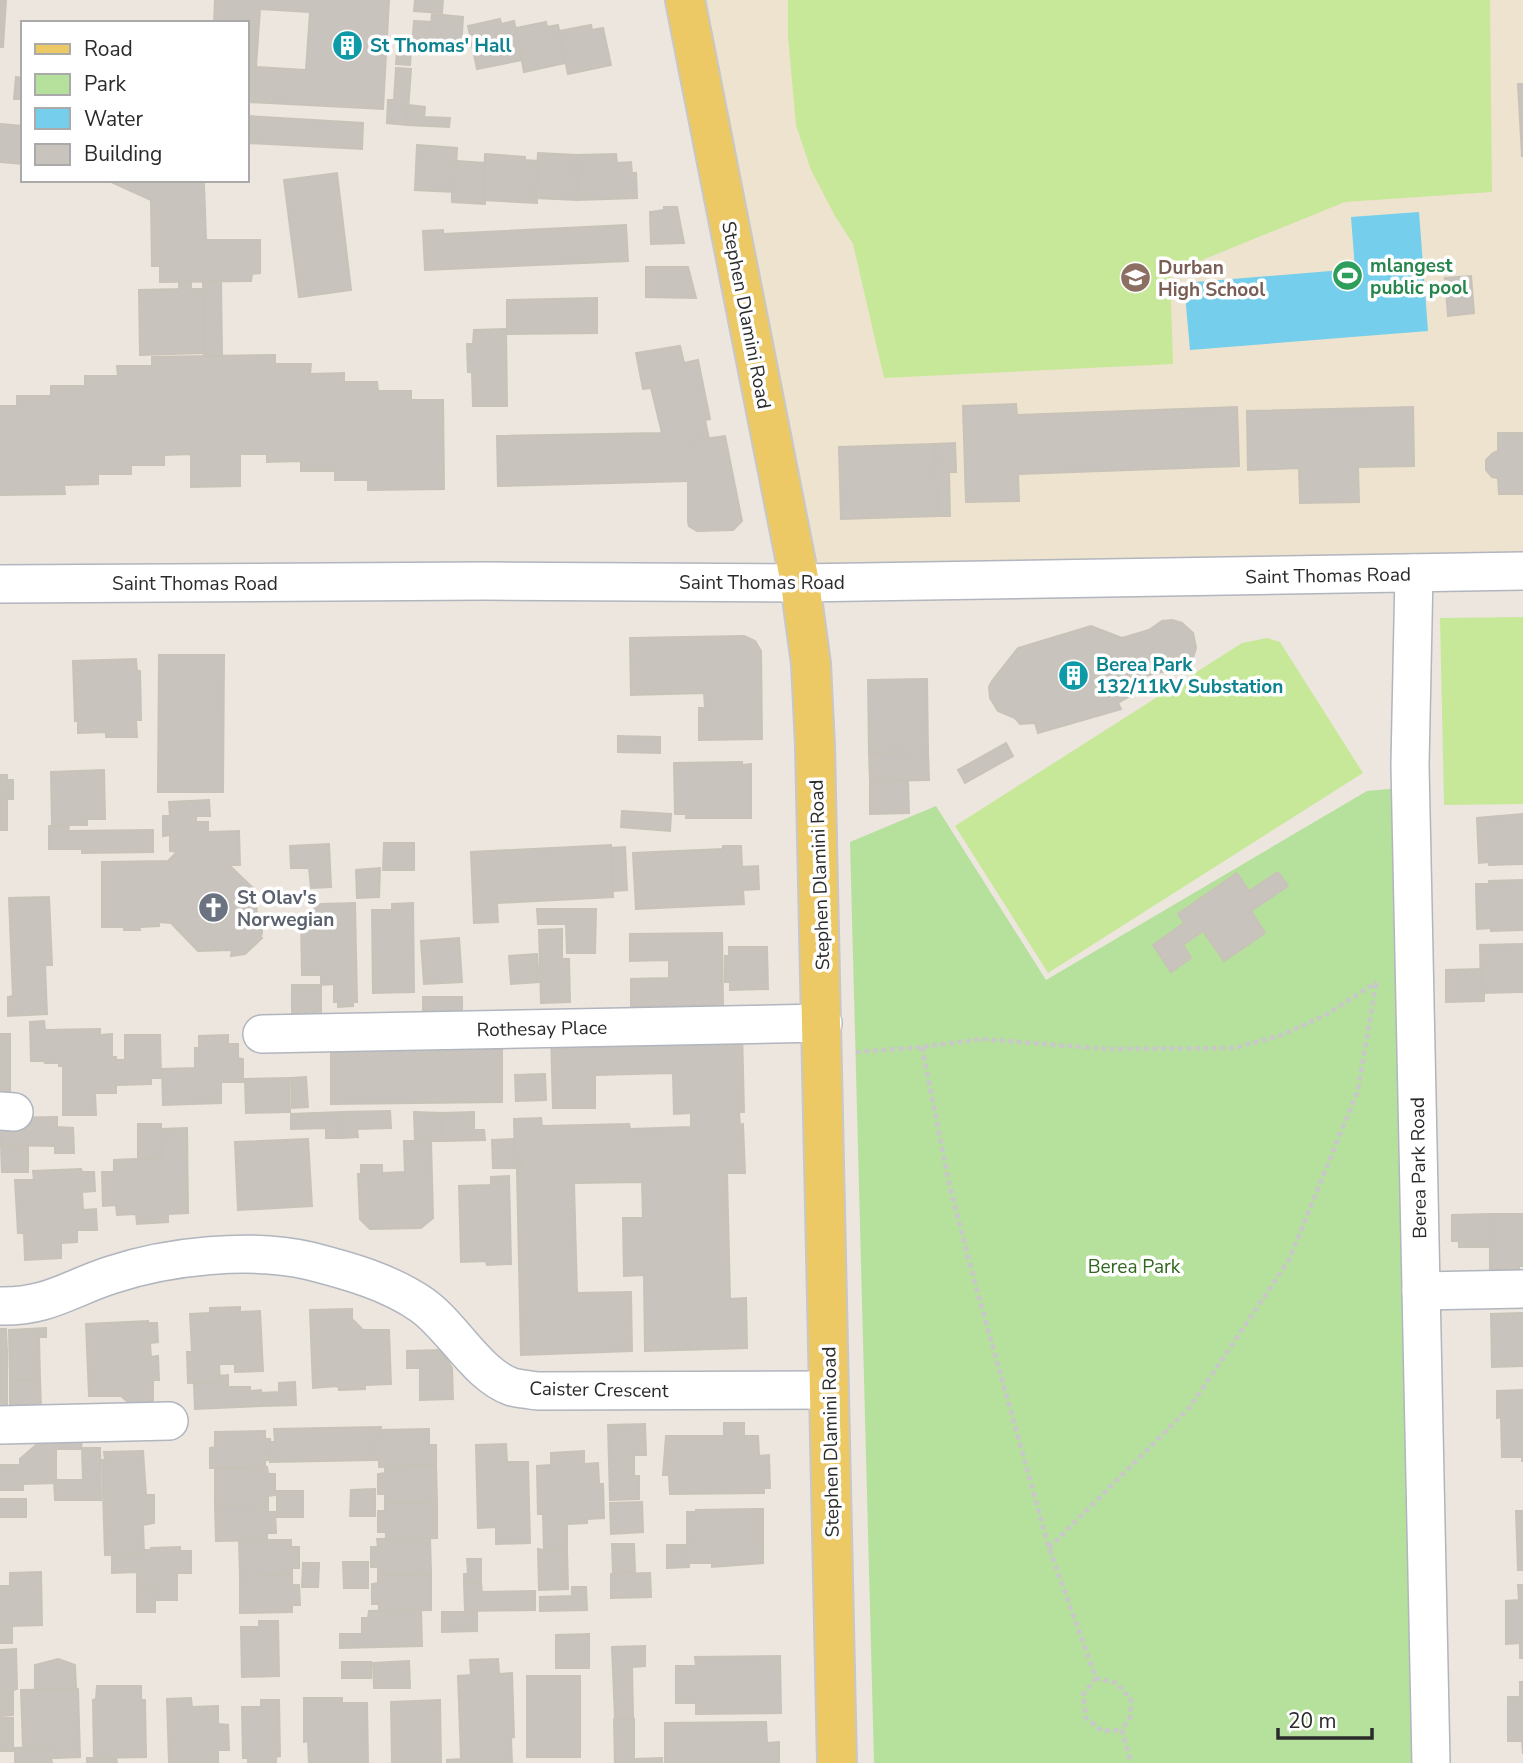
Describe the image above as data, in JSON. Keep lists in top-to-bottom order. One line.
{"streets":{"main road":["Stephen Dlamini Road"],"street":["Saint Thomas Road","Rothesay Place","Berea Park Road","Caister Crescent"]},"crossings":[["Stephen Dlamini Road","Saint Thomas Road"],["Stephen Dlamini Road","Rothesay Place"],["Stephen Dlamini Road","Caister Crescent"],["Saint Thomas Road","Berea Park Road"]],"parks":["Berea Park"],"places":{"building":["St Thomas' Hall","Berea Park 132/11kV Substation"],"sports":["mlangest public pool"],"school or university":["Durban High School"],"church":["St Olav's Norwegian"]},"legend":["Road","Park","Water","Building"],"scale_bar":"20 m"}
